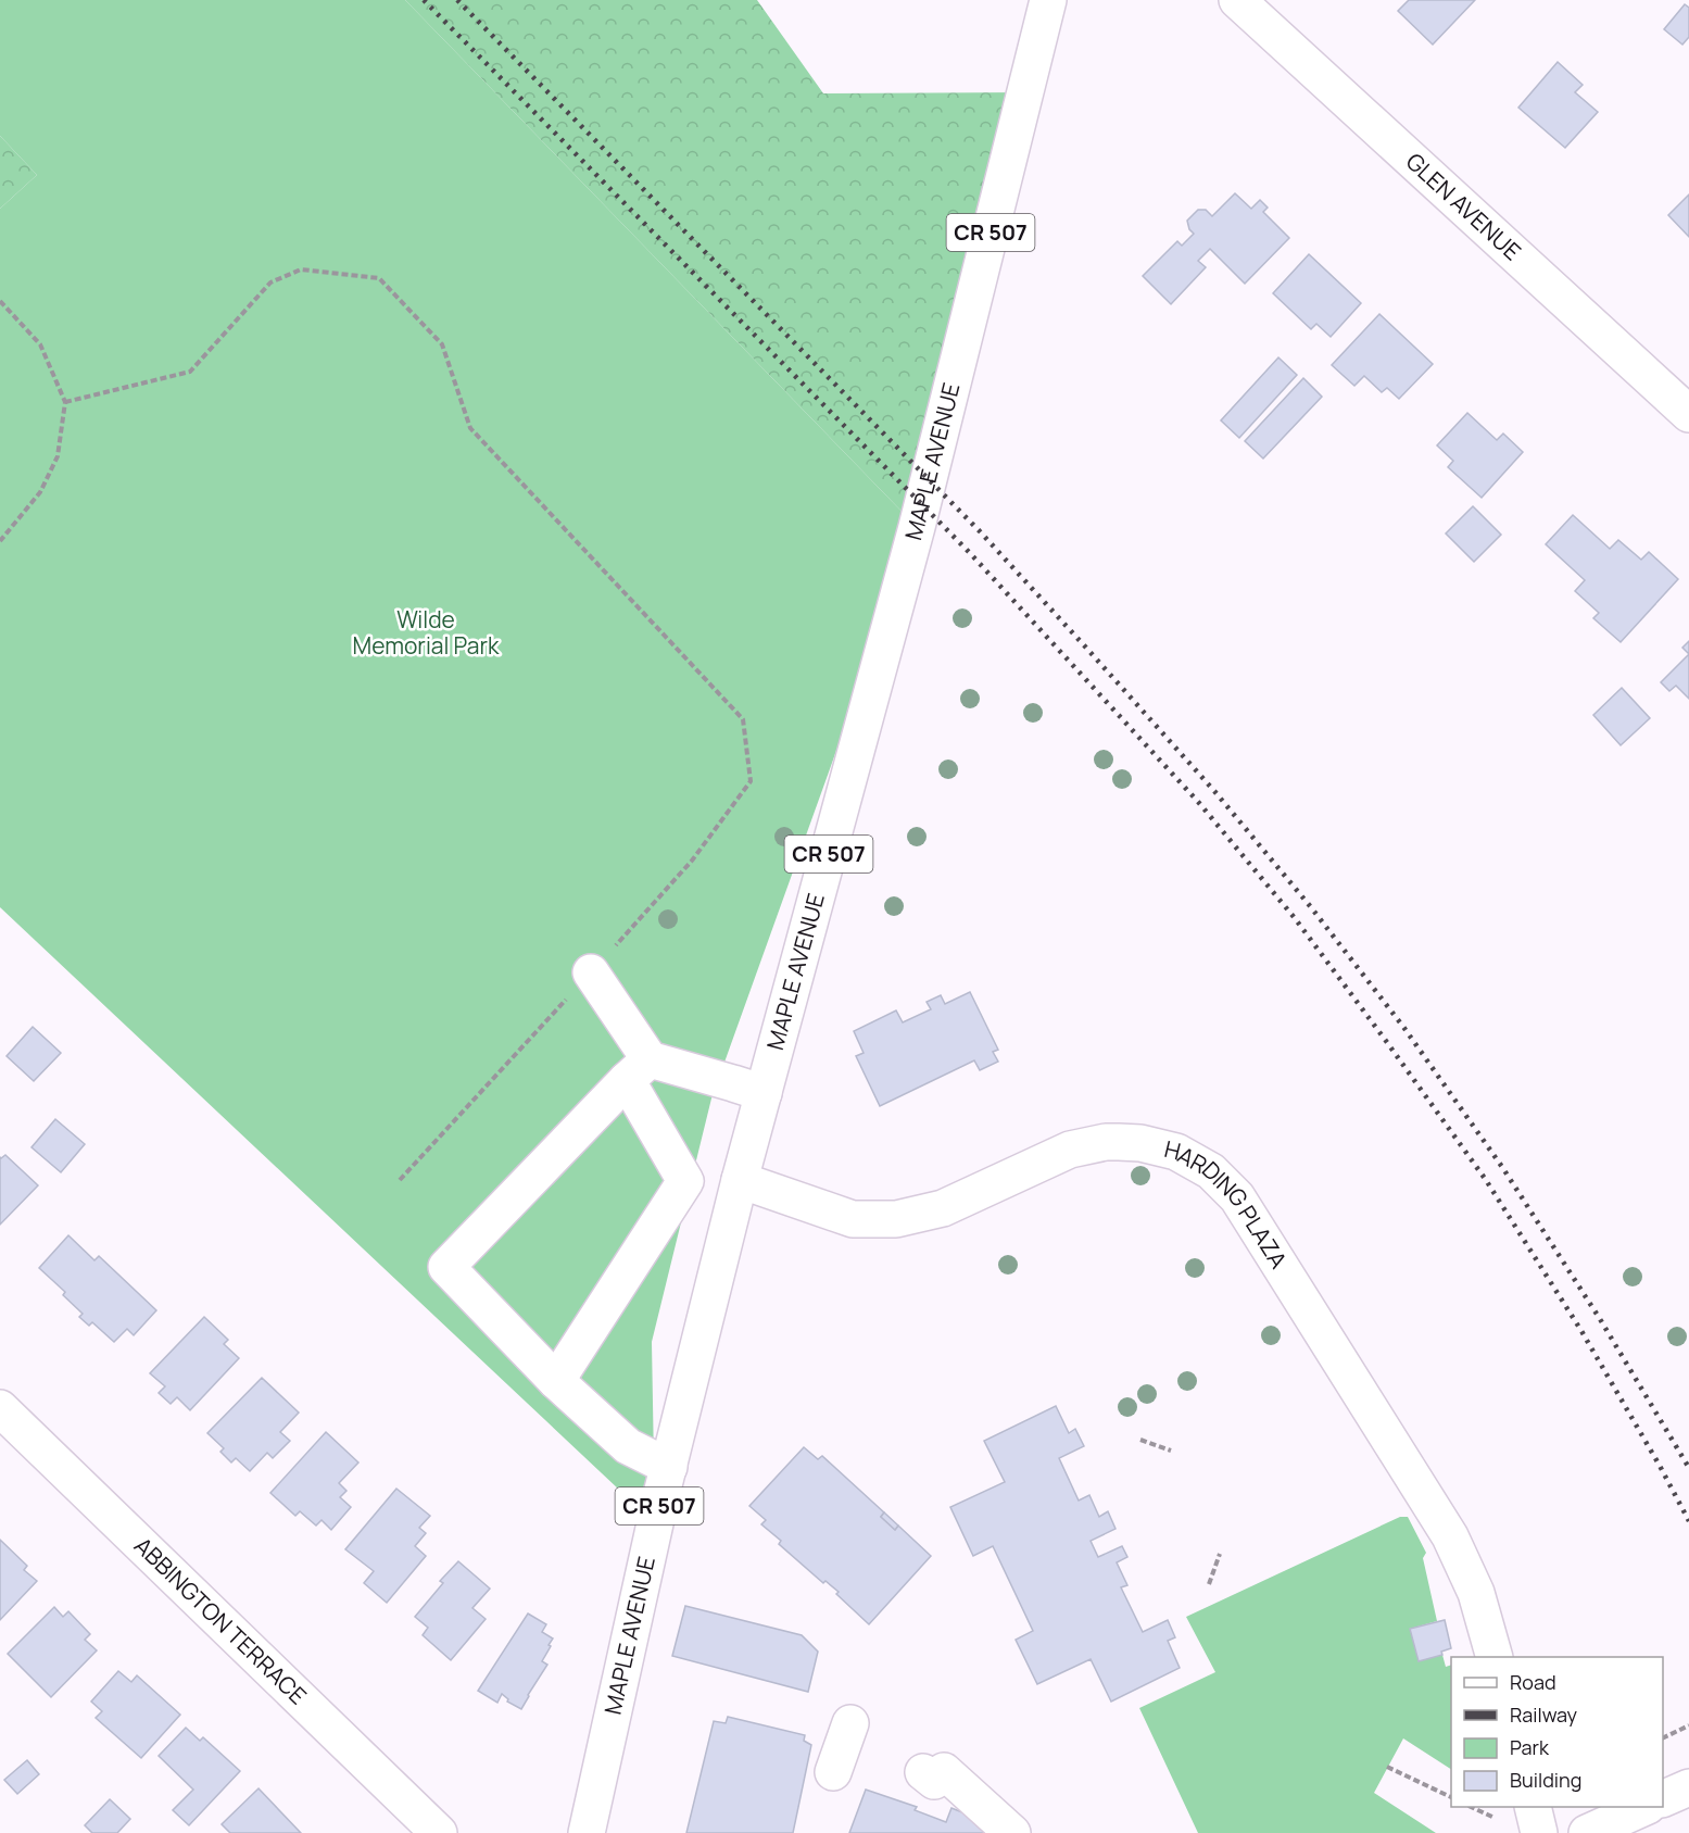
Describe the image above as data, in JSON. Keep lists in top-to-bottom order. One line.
{"streets":{"street":["GLEN AVENUE","CR 507","MAPLE AVENUE","HARDING PLAZA","ABBINGTON TERRACE"]},"crossings":[["MAPLE AVENUE","HARDING PLAZA"]],"parks":["Wilde Memorial Park"],"legend":["Road","Railway","Park","Building"]}
